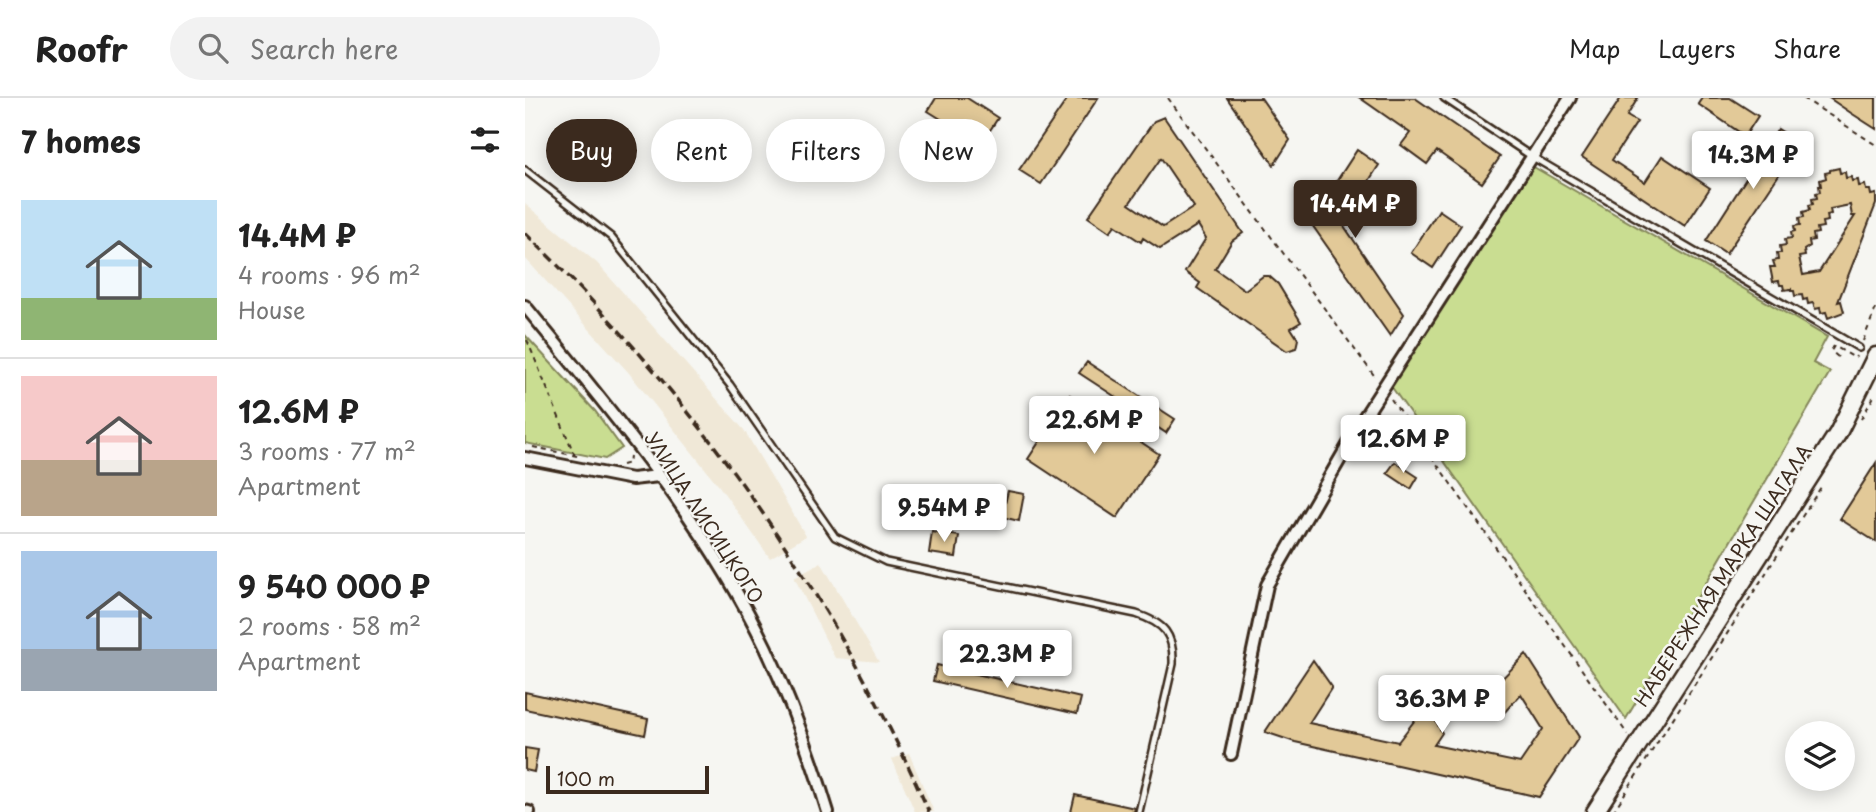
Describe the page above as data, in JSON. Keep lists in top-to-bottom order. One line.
{"streets":{"main road":["НАБЕРЕЖНАЯ МАРКА ШАГАЛА"],"street":["УЛИЦА ЛИСИЦКОГО"]},"scale_bar":"100 m","page":{"header":"Roofr","search":"Search here","nav":["Map","Layers","Share"],"heading":"7 homes","chip":["Buy","Rent","Filters","New"],"price":["14.3M ₽","14.4M ₽","22.6M ₽","12.6M ₽","9.54M ₽","22.3M ₽","36.3M ₽"],"list":[{"name":"14.4M ₽","note":"4 rooms · 96 m² · House"},{"name":"12.6M ₽","note":"3 rooms · 77 m² · Apartment"},{"name":"9 540 000 ₽","note":"2 rooms · 58 m² · Apartment"}],"scale":"100 m"}}
